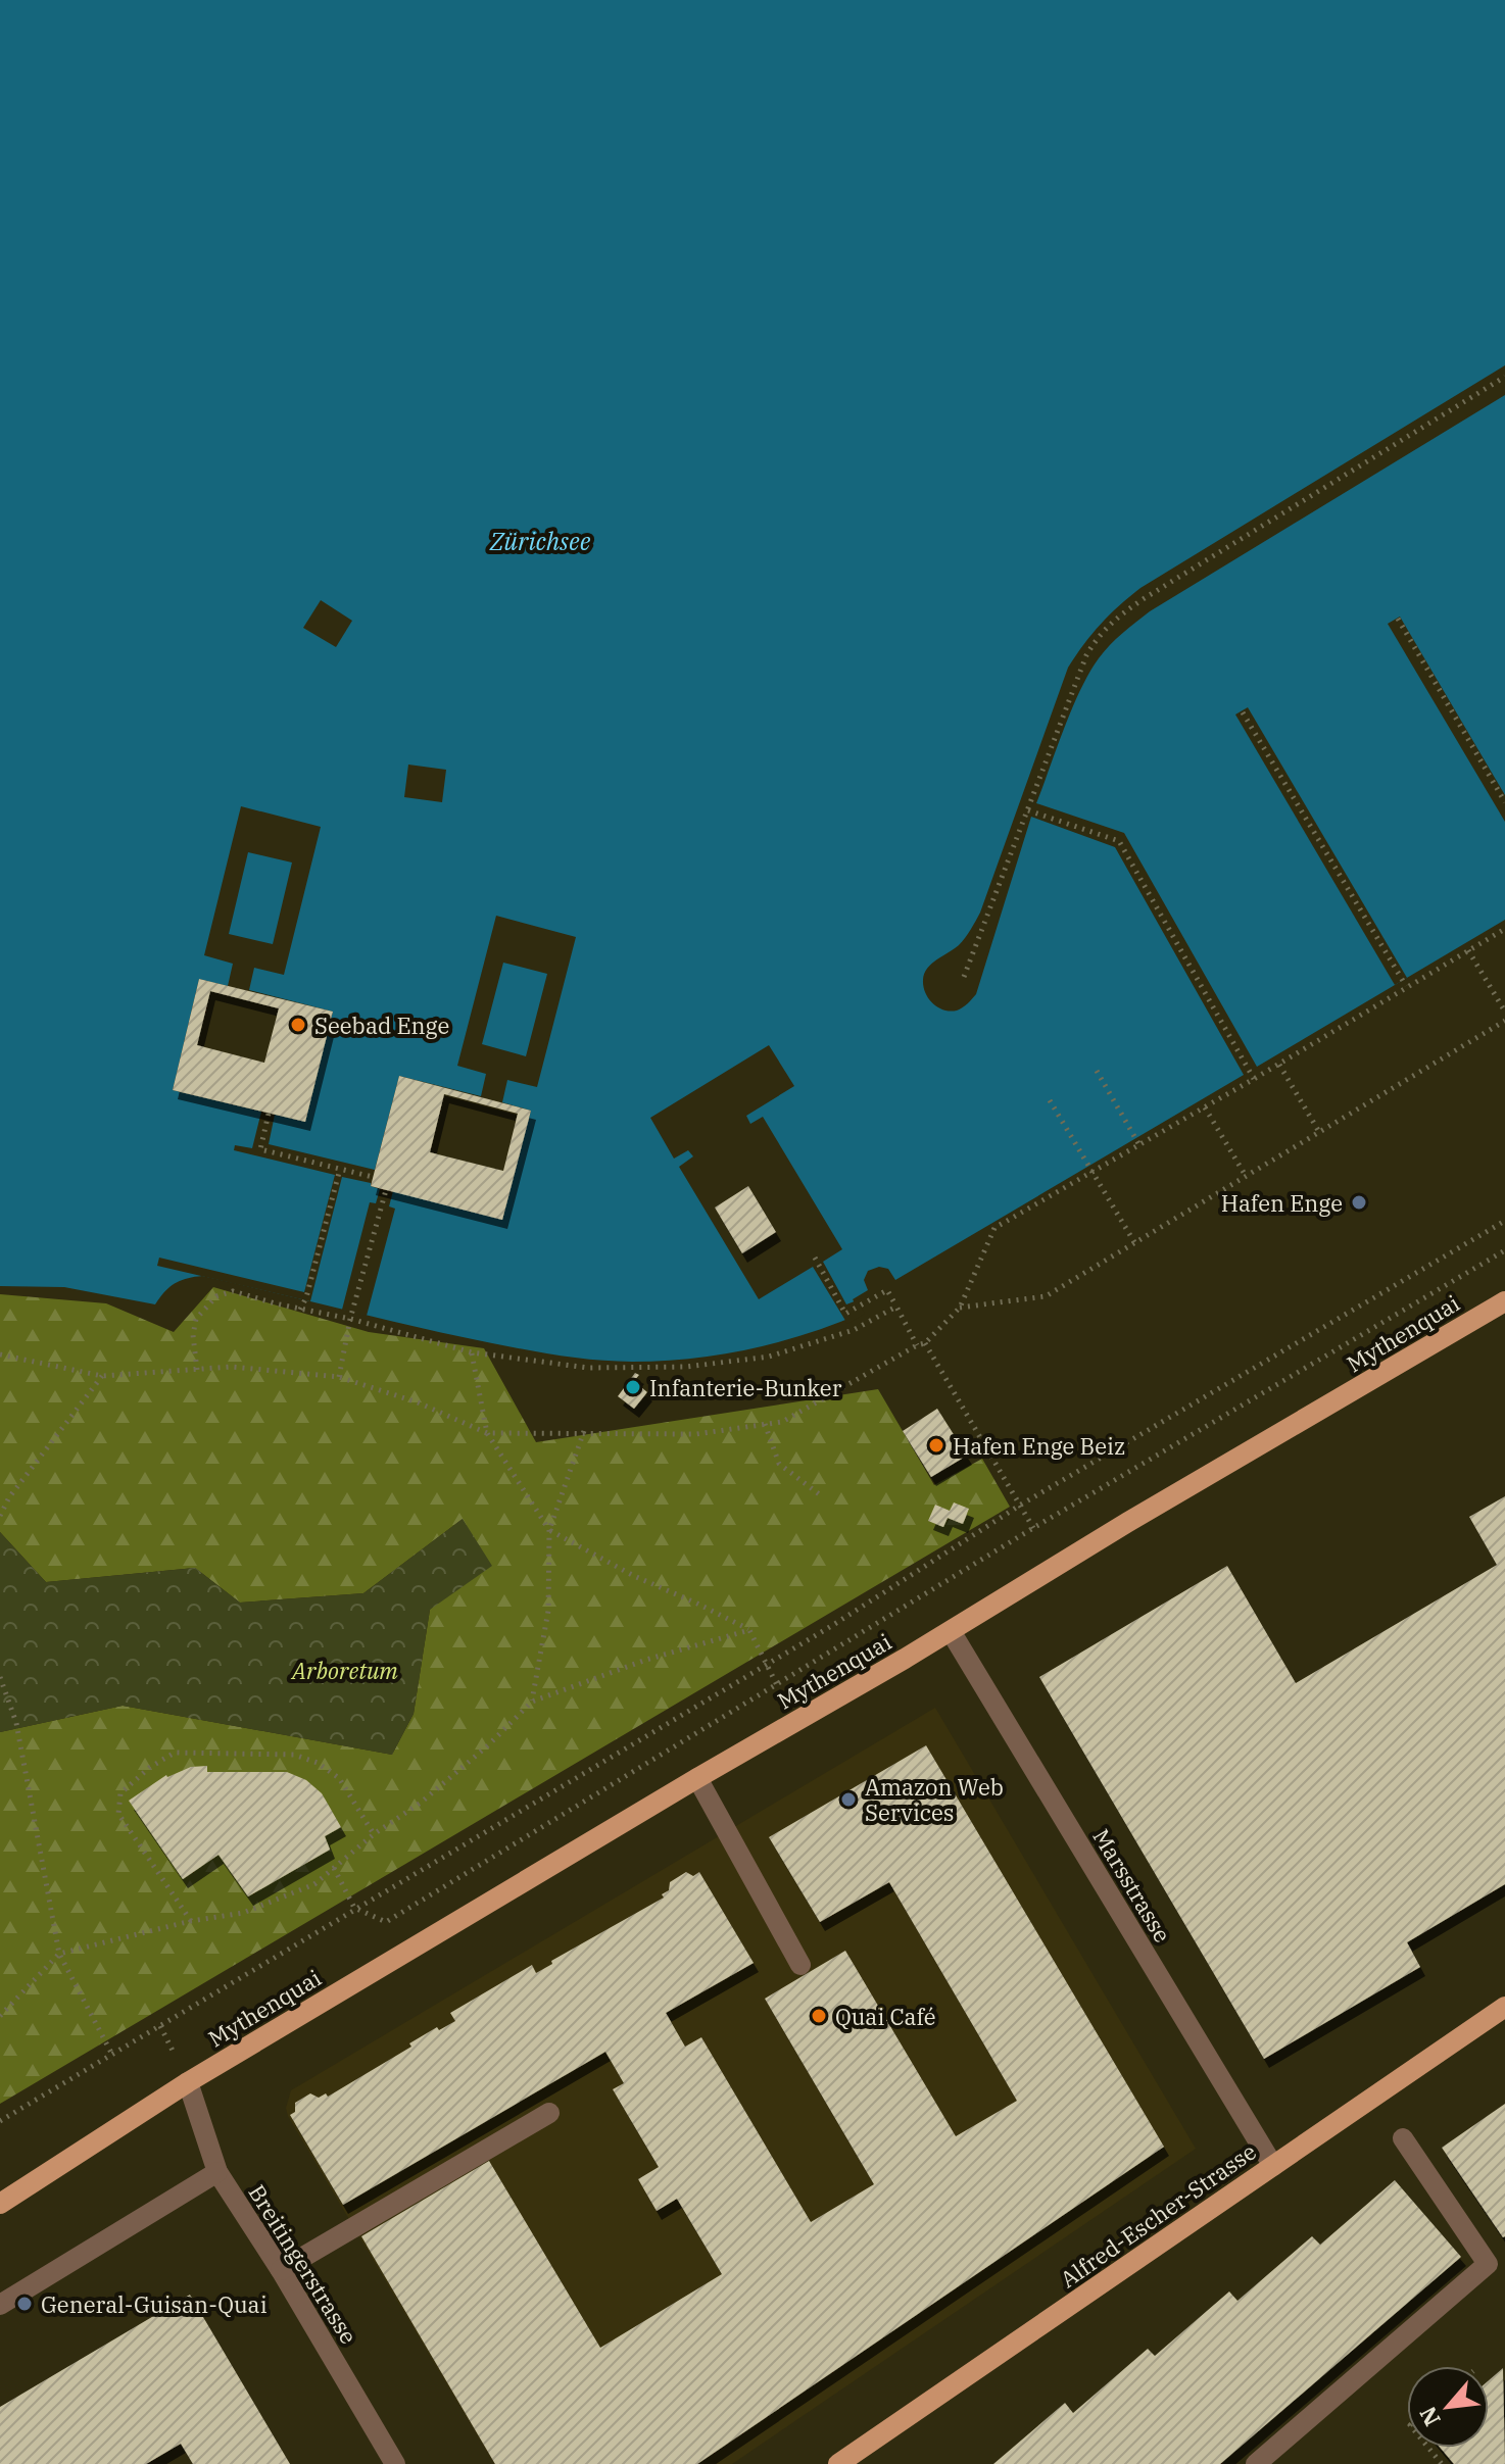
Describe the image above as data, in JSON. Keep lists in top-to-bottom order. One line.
{"streets":{"main road":["Mythenquai","Alfred-Escher-Strasse"],"street":["Marsstrasse","Breitingerstrasse"]},"crossings":[["Mythenquai","Marsstrasse"],["Mythenquai","Breitingerstrasse"],["Marsstrasse","Alfred-Escher-Strasse"]],"water":["Zürichsee"],"parks":["Arboretum"],"places":["Seebad Enge","Hafen Enge","Infanterie-Bunker","Hafen Enge Beiz","Amazon Web Services","Quai Café","General-Guisan-Quai"],"north":"bottom left"}
